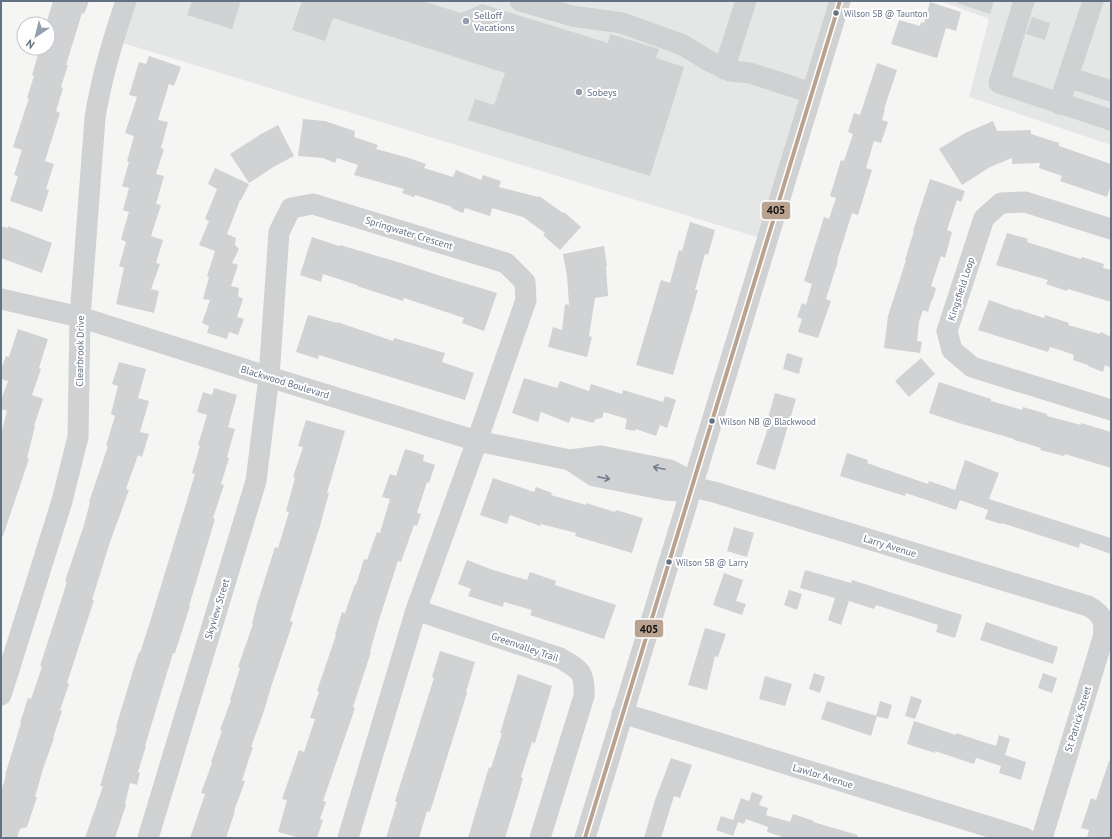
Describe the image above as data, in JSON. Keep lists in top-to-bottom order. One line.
{"streets":{"street":["Springwater Crescent","Kingsfield Loop","Clearbrook Drive","Blackwood Boulevard","Larry Avenue","Skyview Street","Greenvalley Trail","St Patrick Street","Lawlor Avenue"]},"crossings":[["Springwater Crescent","Blackwood Boulevard"],["Springwater Crescent","Skyview Street"],["Clearbrook Drive","Blackwood Boulevard"],["Blackwood Boulevard","Larry Avenue"],["Blackwood Boulevard","Skyview Street"],["Larry Avenue","St Patrick Street"]],"places":["Wilson SB @ Taunton","Selloff Vacations","Sobeys","Wilson NB @ Blackwood","Wilson SB @ Larry"],"lines":["transit line 405"],"north":"bottom left"}
